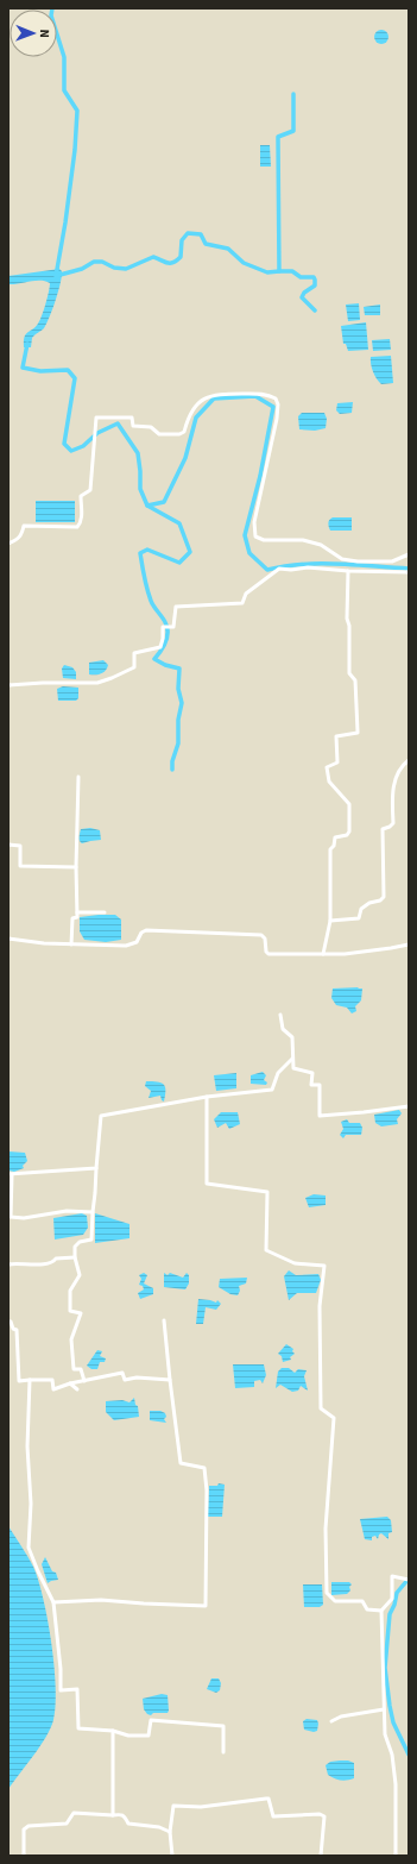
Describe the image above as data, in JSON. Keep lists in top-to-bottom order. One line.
{"north":"right"}
